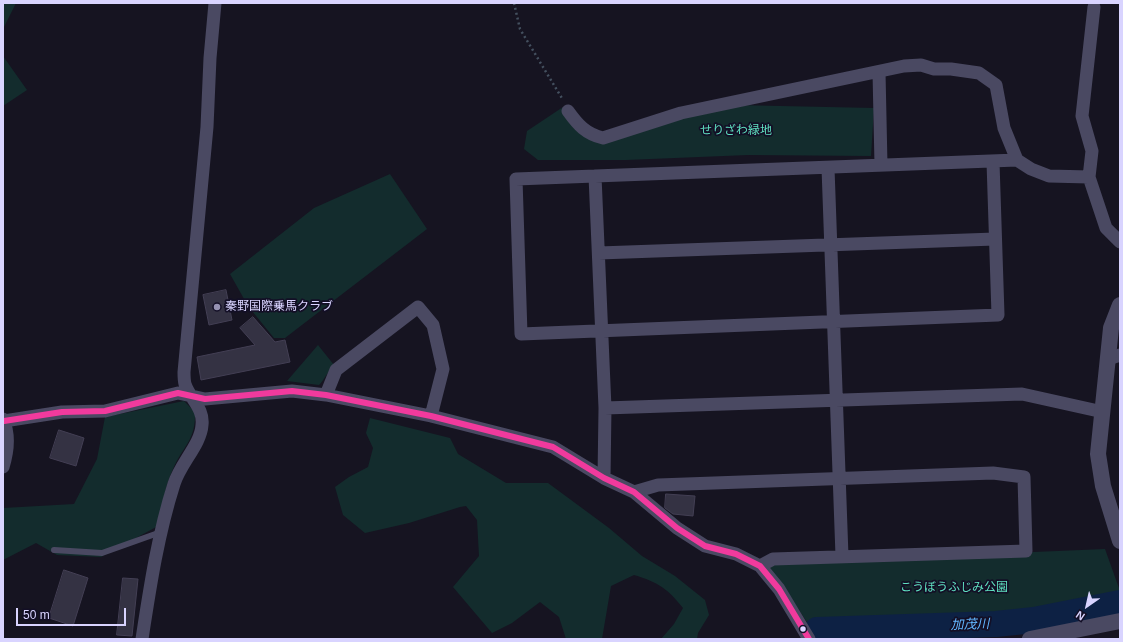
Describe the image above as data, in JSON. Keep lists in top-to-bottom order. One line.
{"water":["加茂川"],"parks":["せりざわ緑地","こうぼうふじみ公園"],"places":["秦野国際乗馬クラブ"],"scale_bar":"50 m","north":"bottom left"}
